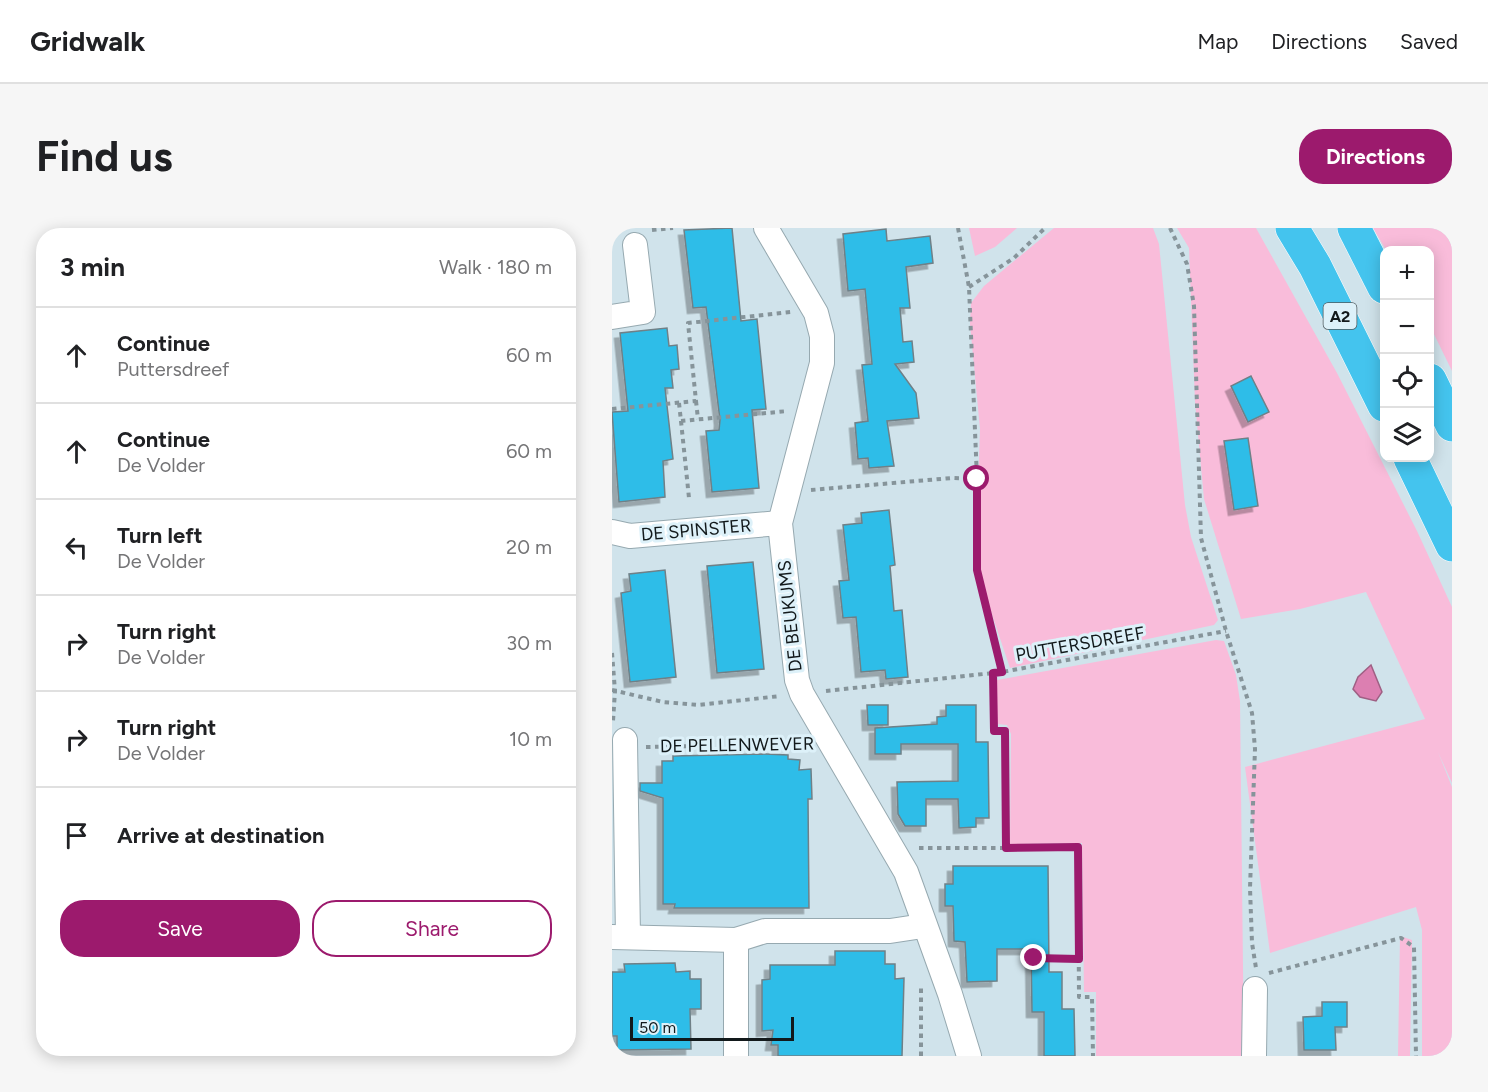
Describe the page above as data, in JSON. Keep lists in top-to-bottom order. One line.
{"streets":{"highway":["A2"],"street":["DE SPINSTER","DE BEUKUMS"],"path":["PUTTERSDREEF","DE PELLENWEVER"]},"crossings":[["DE SPINSTER","DE BEUKUMS"],["DE BEUKUMS","DE PELLENWEVER"]],"scale_bar":"50 m","page":{"header":"Gridwalk","nav":["Map","Directions","Saved"],"buttons":["Directions",["Save","Share"]],"title":"Find us","heading":["3 min","Walk · 180 m"],"map_buttons":["+","−"],"list":[["Continue","Puttersdreef","60 m"],["Continue","De Volder","60 m"],["Turn left","De Volder","20 m"],["Turn right","De Volder","30 m"],["Turn right","De Volder","10 m"],"Arrive at destination"],"scale":"50 m"}}
